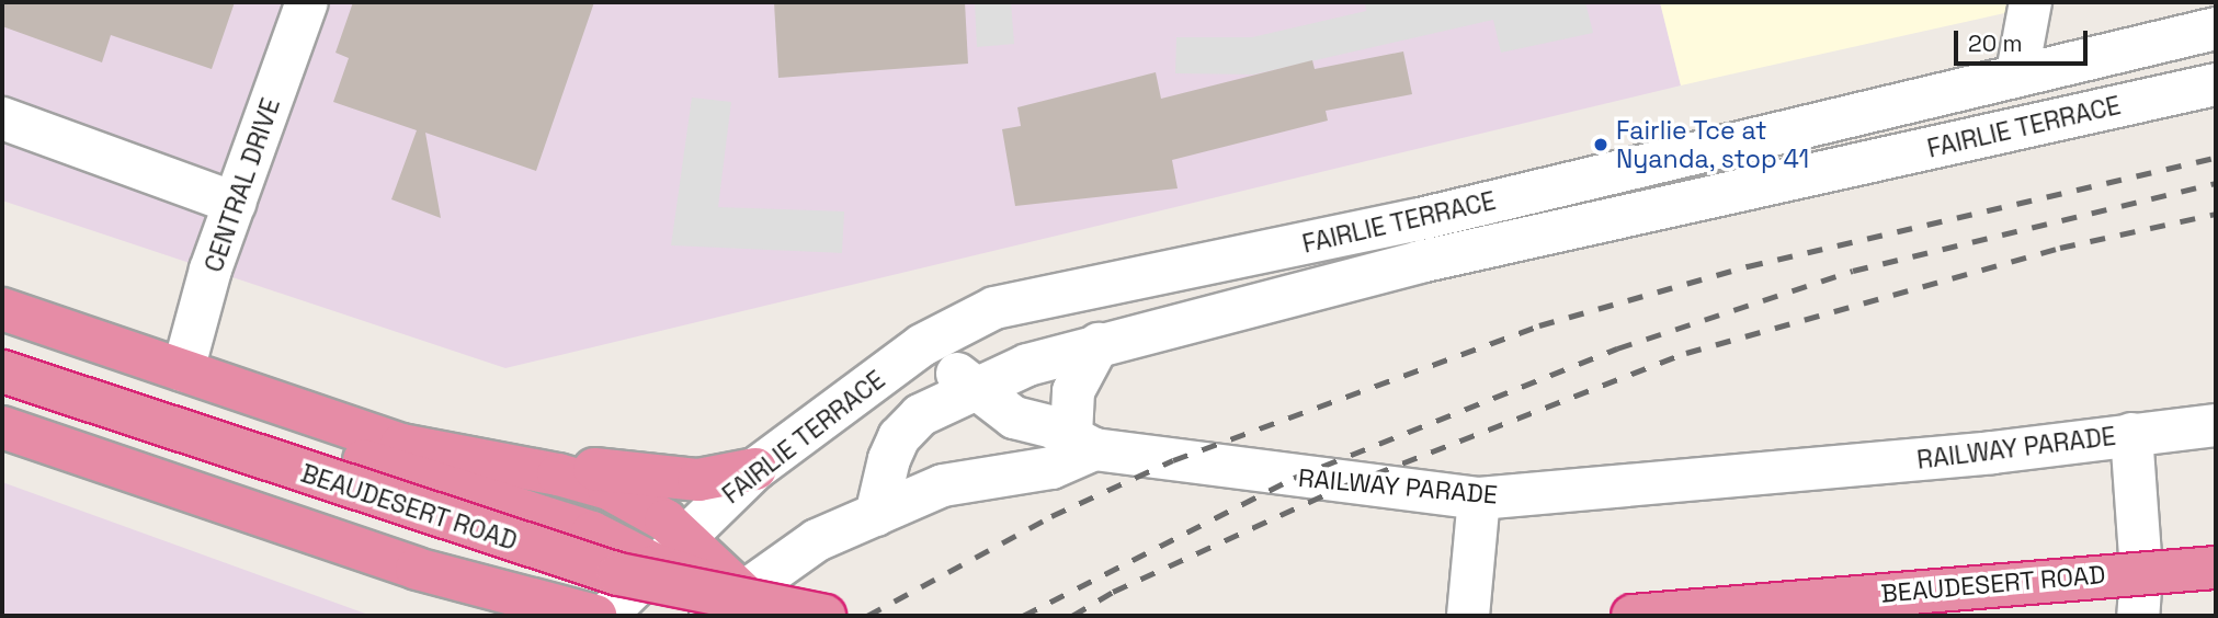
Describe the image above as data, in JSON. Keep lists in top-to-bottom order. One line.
{"streets":{"highway":["BEAUDESERT ROAD"],"street":["FAIRLIE TERRACE","CENTRAL DRIVE","RAILWAY PARADE"]},"places":["Fairlie Tce at Nyanda, stop 41"],"scale_bar":"20 m"}
